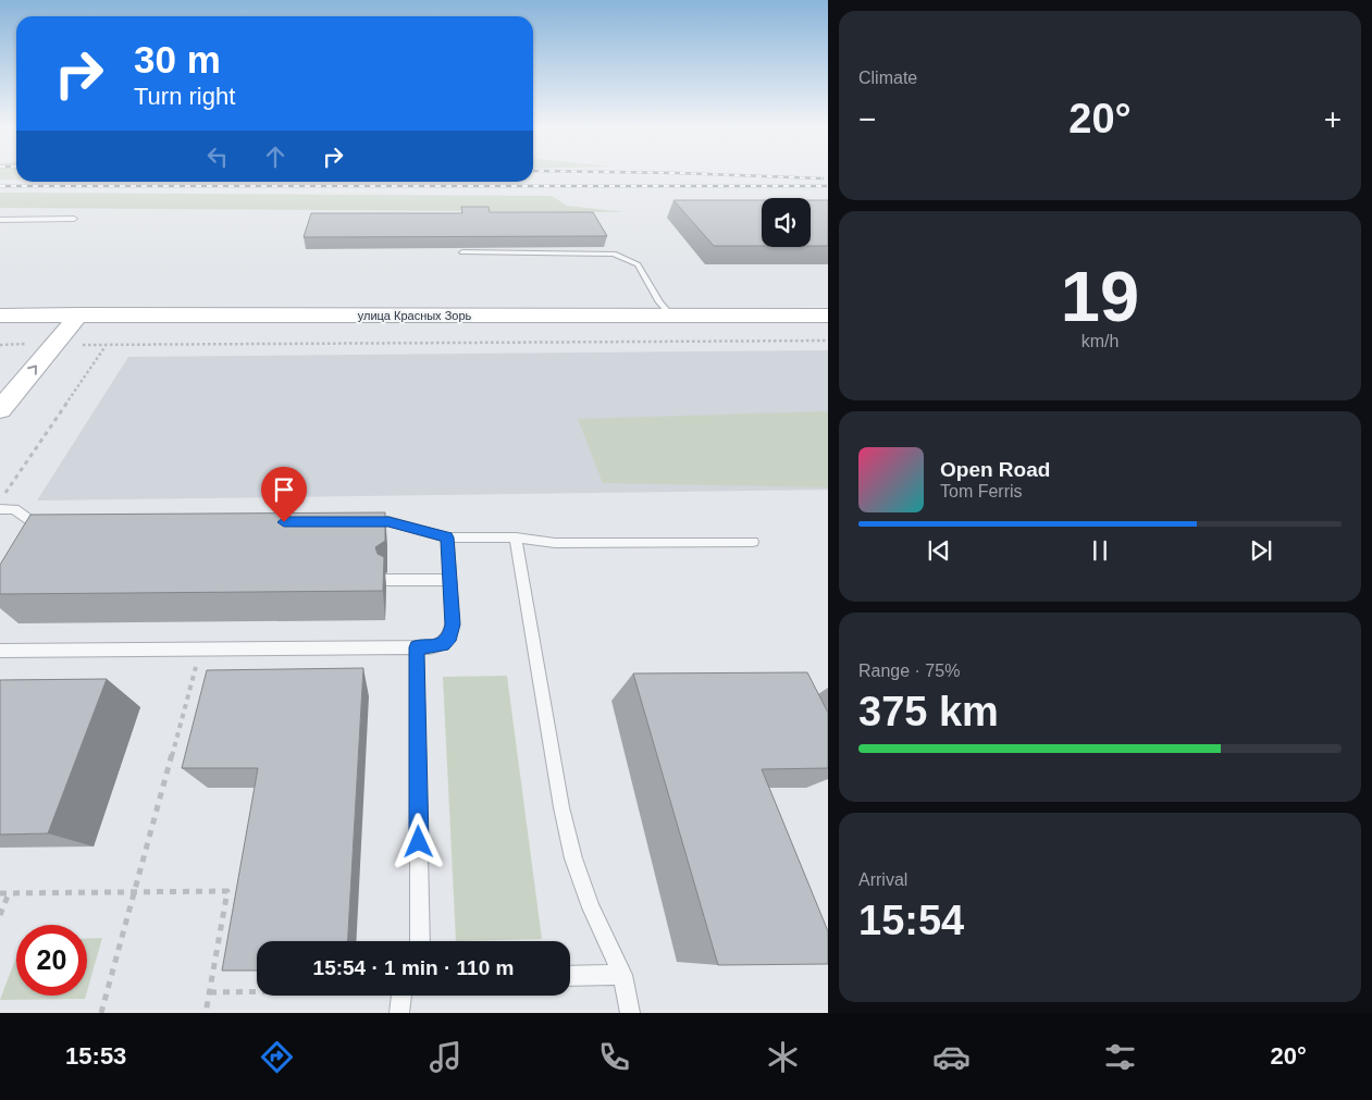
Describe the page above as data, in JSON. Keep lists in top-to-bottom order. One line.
{"streets":{"street":["улица Красных Зорь"]},"page":{"tile":["Climate",["19","km/h"],["Range · 75%","375 km"],["Arrival","15:54"]],"turn":["30 m","Turn right"],"heat":["−","20°","+"],"song":["Open Road","Tom Ferris"],"limit":"20","trip":"15:54 · 1 min · 110 m","tabs":["15:53","20°"]}}
